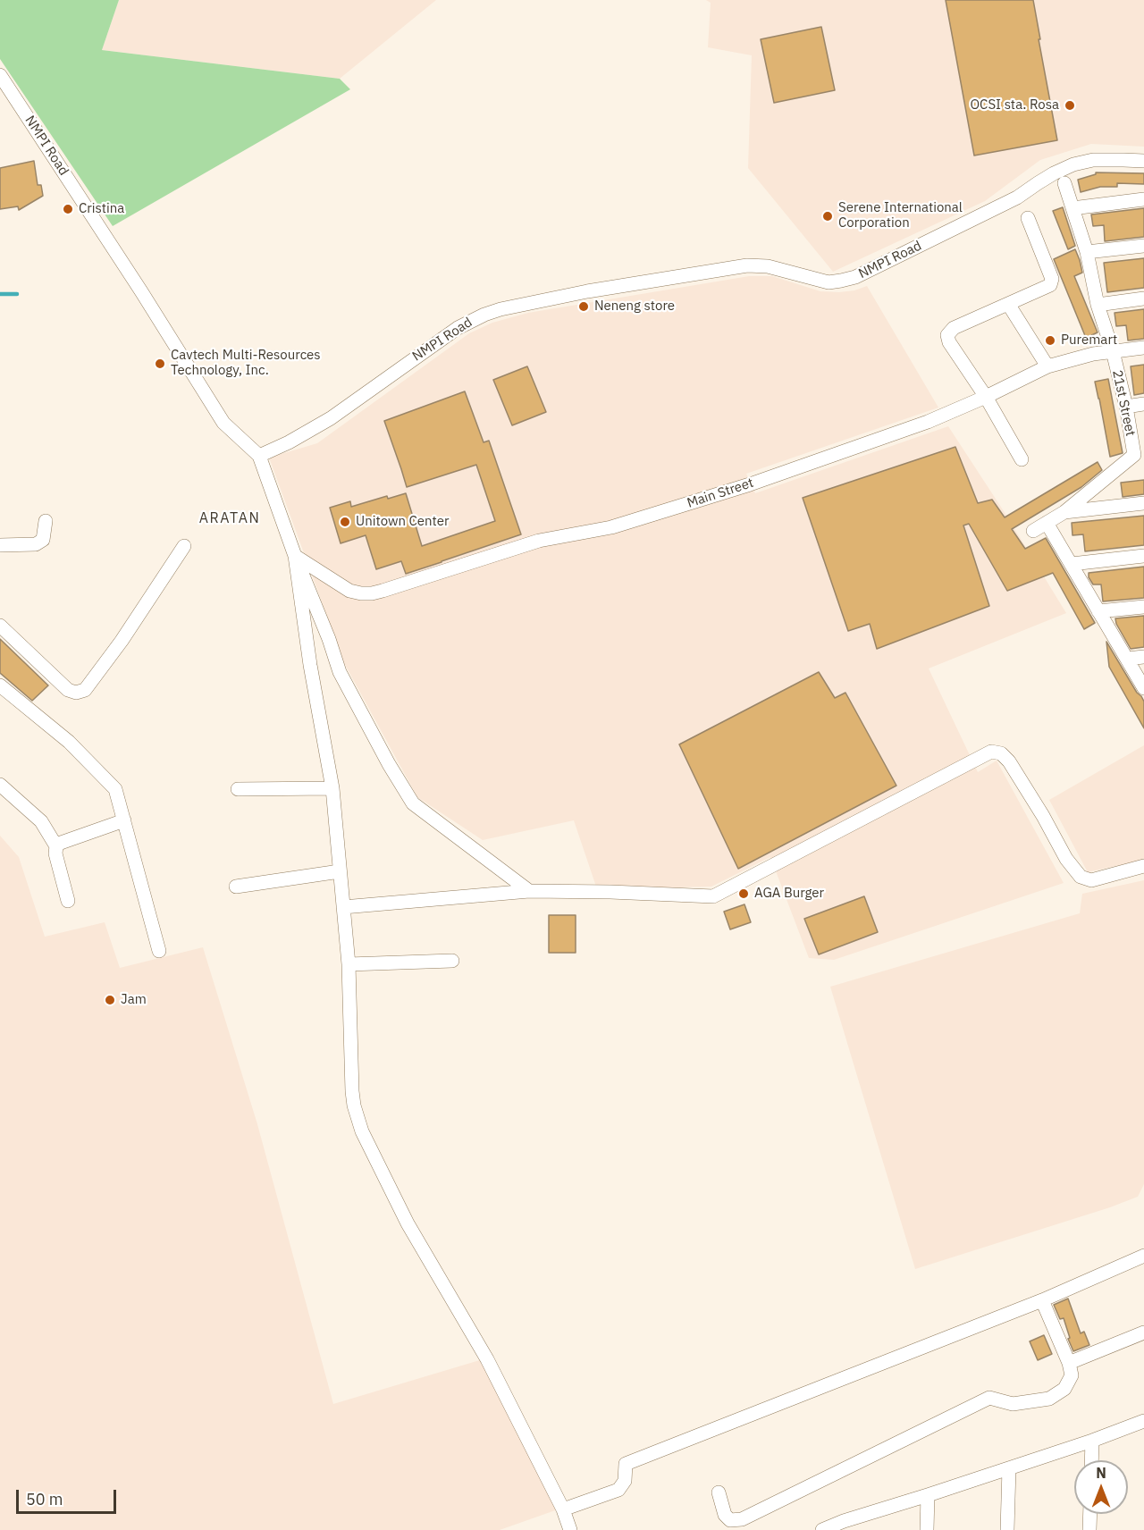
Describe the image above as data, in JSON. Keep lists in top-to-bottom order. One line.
{"streets":{"street":["NMPI Road","21st Street","Main Street"]},"crossings":[["21st Street","Main Street"]],"districts":["ARATAN"],"places":["OCSI sta. Rosa","Cristina","Serene International Corporation","Neneng store","Puremart","Cavtech Multi-Resources Technology, Inc.","Unitown Center","AGA Burger","Jam"],"scale_bar":"50 m","north":"top"}
